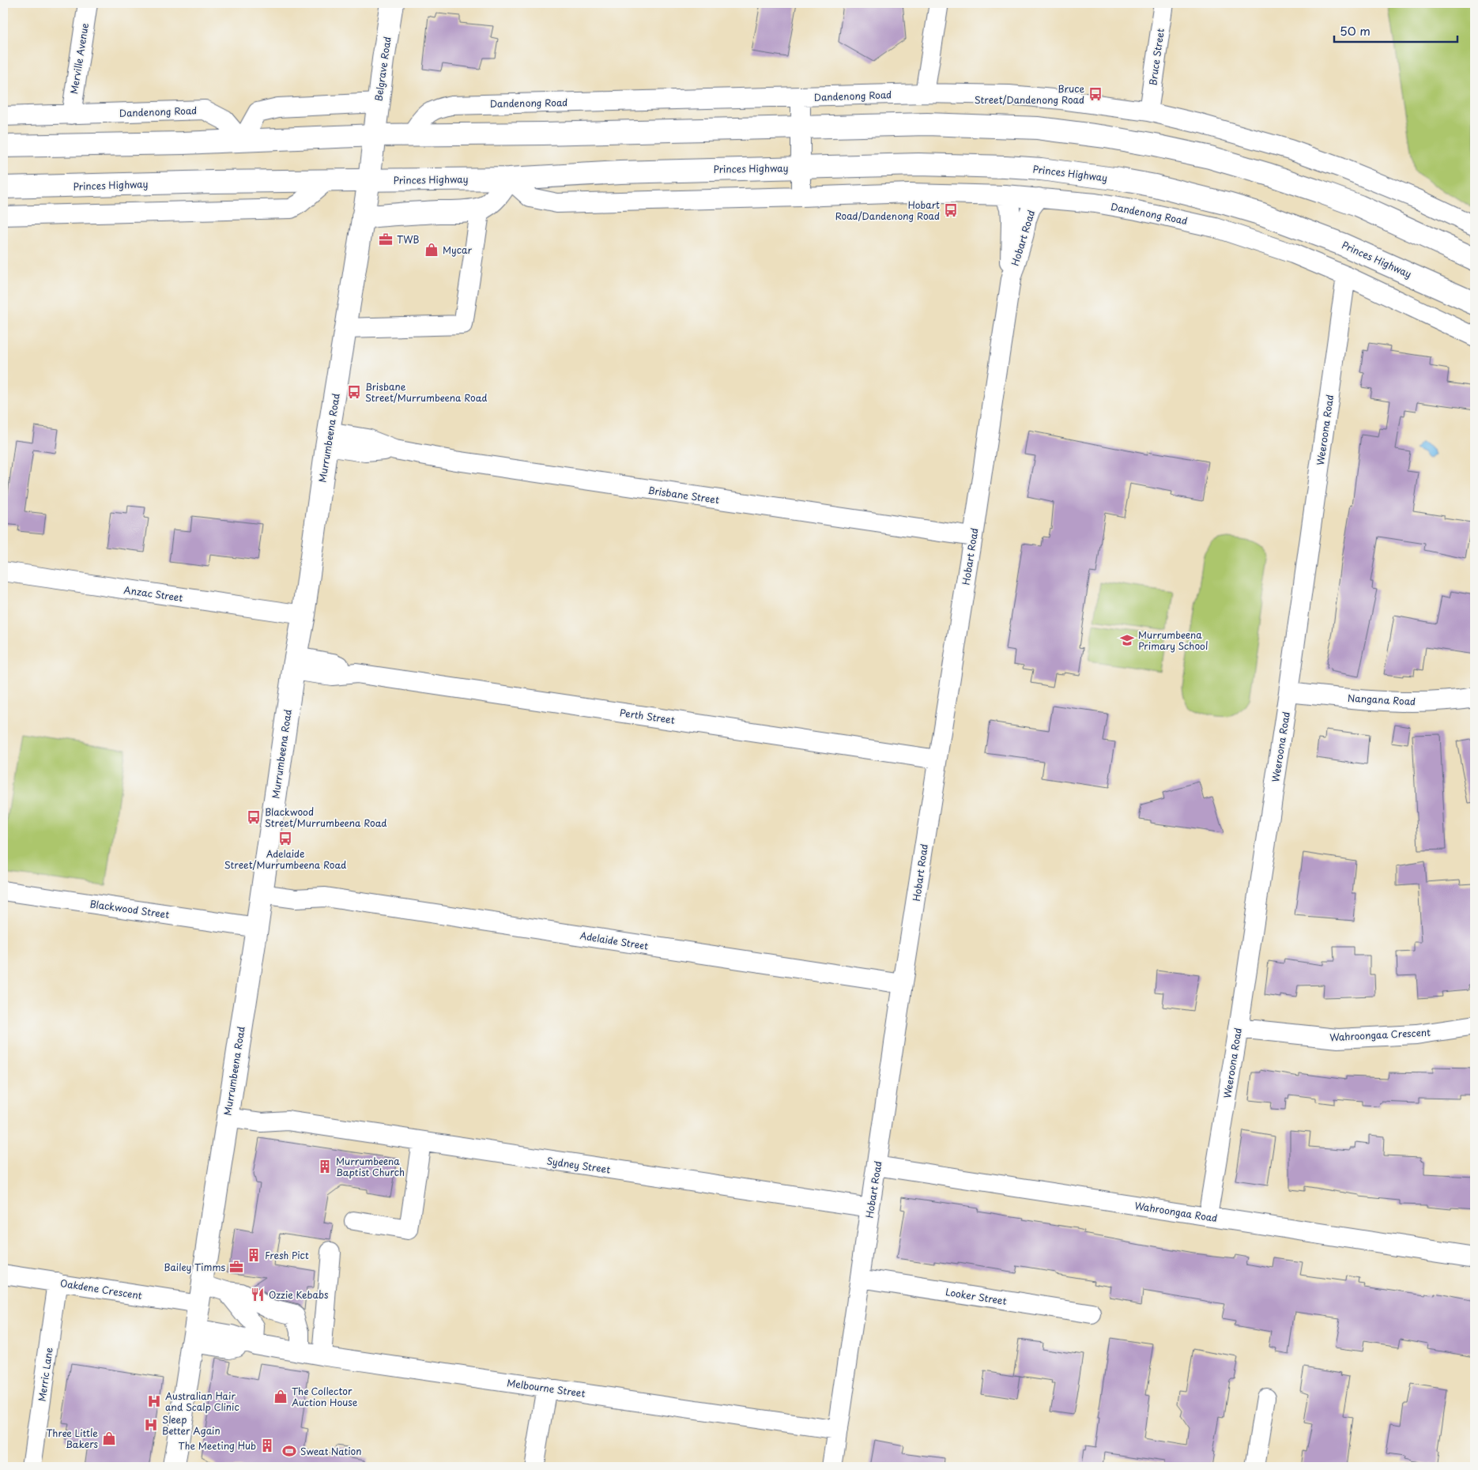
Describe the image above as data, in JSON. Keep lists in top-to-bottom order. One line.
{"streets":{"main road":["Belgrave Road","Princes Highway","Murrumbeena Road"],"street":["Bruce Street","Merville Avenue","Dandenong Road","Hobart Road","Weeroona Road","Brisbane Street","Anzac Street","Nangana Road","Perth Street","Blackwood Street","Adelaide Street","Wahroongaa Crescent","Sydney Street","Wahroongaa Road","Oakdene Crescent","Looker Street","Merric Lane","Melbourne Street"]},"crossings":[["Bruce Street","Dandenong Road"],["Merville Avenue","Dandenong Road"],["Belgrave Road","Murrumbeena Road"],["Dandenong Road","Princes Highway"],["Dandenong Road","Hobart Road"],["Dandenong Road","Weeroona Road"],["Princes Highway","Murrumbeena Road"],["Hobart Road","Brisbane Street"],["Hobart Road","Perth Street"],["Hobart Road","Adelaide Street"],["Hobart Road","Sydney Street"],["Hobart Road","Wahroongaa Road"],["Hobart Road","Looker Street"],["Hobart Road","Melbourne Street"],["Weeroona Road","Nangana Road"],["Weeroona Road","Wahroongaa Crescent"],["Weeroona Road","Wahroongaa Road"],["Murrumbeena Road","Brisbane Street"],["Murrumbeena Road","Anzac Street"],["Murrumbeena Road","Perth Street"],["Murrumbeena Road","Blackwood Street"],["Murrumbeena Road","Adelaide Street"],["Murrumbeena Road","Sydney Street"],["Murrumbeena Road","Oakdene Crescent"],["Murrumbeena Road","Melbourne Street"],["Oakdene Crescent","Merric Lane"]],"places":{"bus stop":["Bruce Street/Dandenong Road","Hobart Road/Dandenong Road","Brisbane Street/Murrumbeena Road","Blackwood Street/Murrumbeena Road","Adelaide Street/Murrumbeena Road"],"office":["TWB","Bailey Timms"],"shop":["Mycar","The Collector Auction House","Three Little Bakers"],"school or university":["Murrumbeena Primary School"],"building":["Murrumbeena Baptist Church","Fresh Pict","The Meeting Hub"],"restaurant":["Ozzie Kebabs"],"hospital":["Australian Hair and Scalp Clinic","Sleep Better Again"],"sports":["Sweat Nation"]},"scale_bar":"50 m"}
